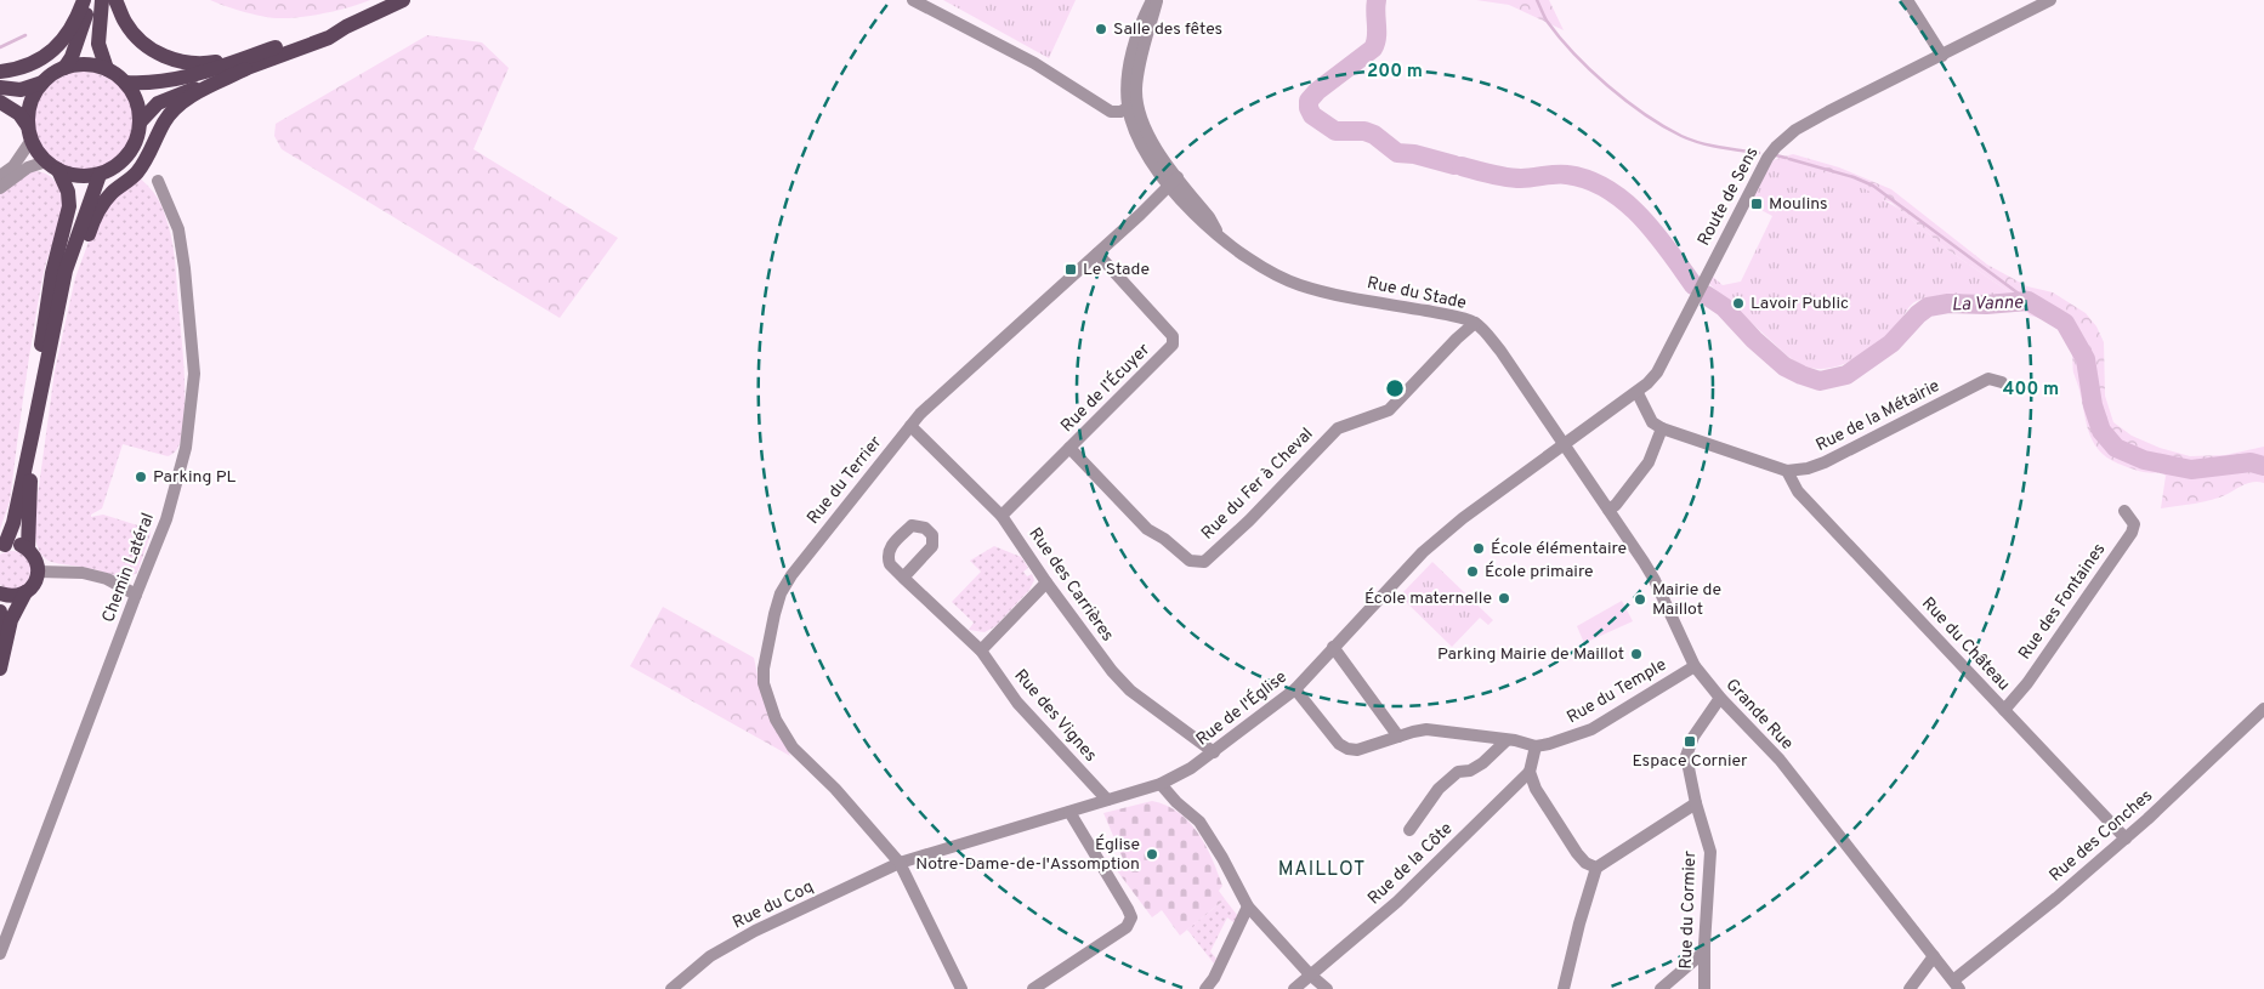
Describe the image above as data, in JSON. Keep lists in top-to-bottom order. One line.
{"streets":{"street":["Route de Sens","Rue du Stade","Rue de l’Écuyer","Rue de la Métairie","Rue du Terrier","Rue du Fer à Cheval","Chemin Latéral","Rue des Carrières","Rue des Fontaines","Rue du Château","Rue du Temple","Rue de l'Église","Grande Rue","Rue des Vignes","Rue des Conches","Rue de la Côte","Rue du Coq","Rue du Cormier"]},"crossings":[["Route de Sens","Rue du Stade"],["Route de Sens","Rue de l'Église"],["Route de Sens","Grande Rue"],["Rue du Stade","Rue du Terrier"],["Rue du Stade","Rue du Fer à Cheval"],["Rue du Stade","Rue de l'Église"],["Rue du Stade","Grande Rue"],["Rue de l’Écuyer","Rue du Terrier"],["Rue de l’Écuyer","Rue du Fer à Cheval"],["Rue de l’Écuyer","Rue des Carrières"],["Rue de la Métairie","Rue du Château"],["Rue du Terrier","Rue des Carrières"],["Rue du Terrier","Rue de l'Église"],["Rue du Terrier","Rue du Coq"],["Rue des Carrières","Rue de l'Église"],["Rue des Fontaines","Rue du Château"],["Rue du Château","Rue des Conches"],["Rue du Temple","Rue de l'Église"],["Rue du Temple","Grande Rue"],["Rue de l'Église","Grande Rue"],["Rue de l'Église","Rue des Vignes"],["Rue de l'Église","Rue du Coq"],["Grande Rue","Rue des Conches"],["Grande Rue","Rue du Cormier"]],"districts":["MAILLOT"],"water":["La Vanne"],"places":{"other":["Salle des fêtes","Lavoir Public","Parking PL","École élémentaire","École primaire","École maternelle","Mairie de Maillot","Parking Mairie de Maillot","Église Notre-Dame-de-l'Assomption"],"transit":["Moulins","Le Stade","Espace Cornier"]},"rings":["200 m","400 m"]}
